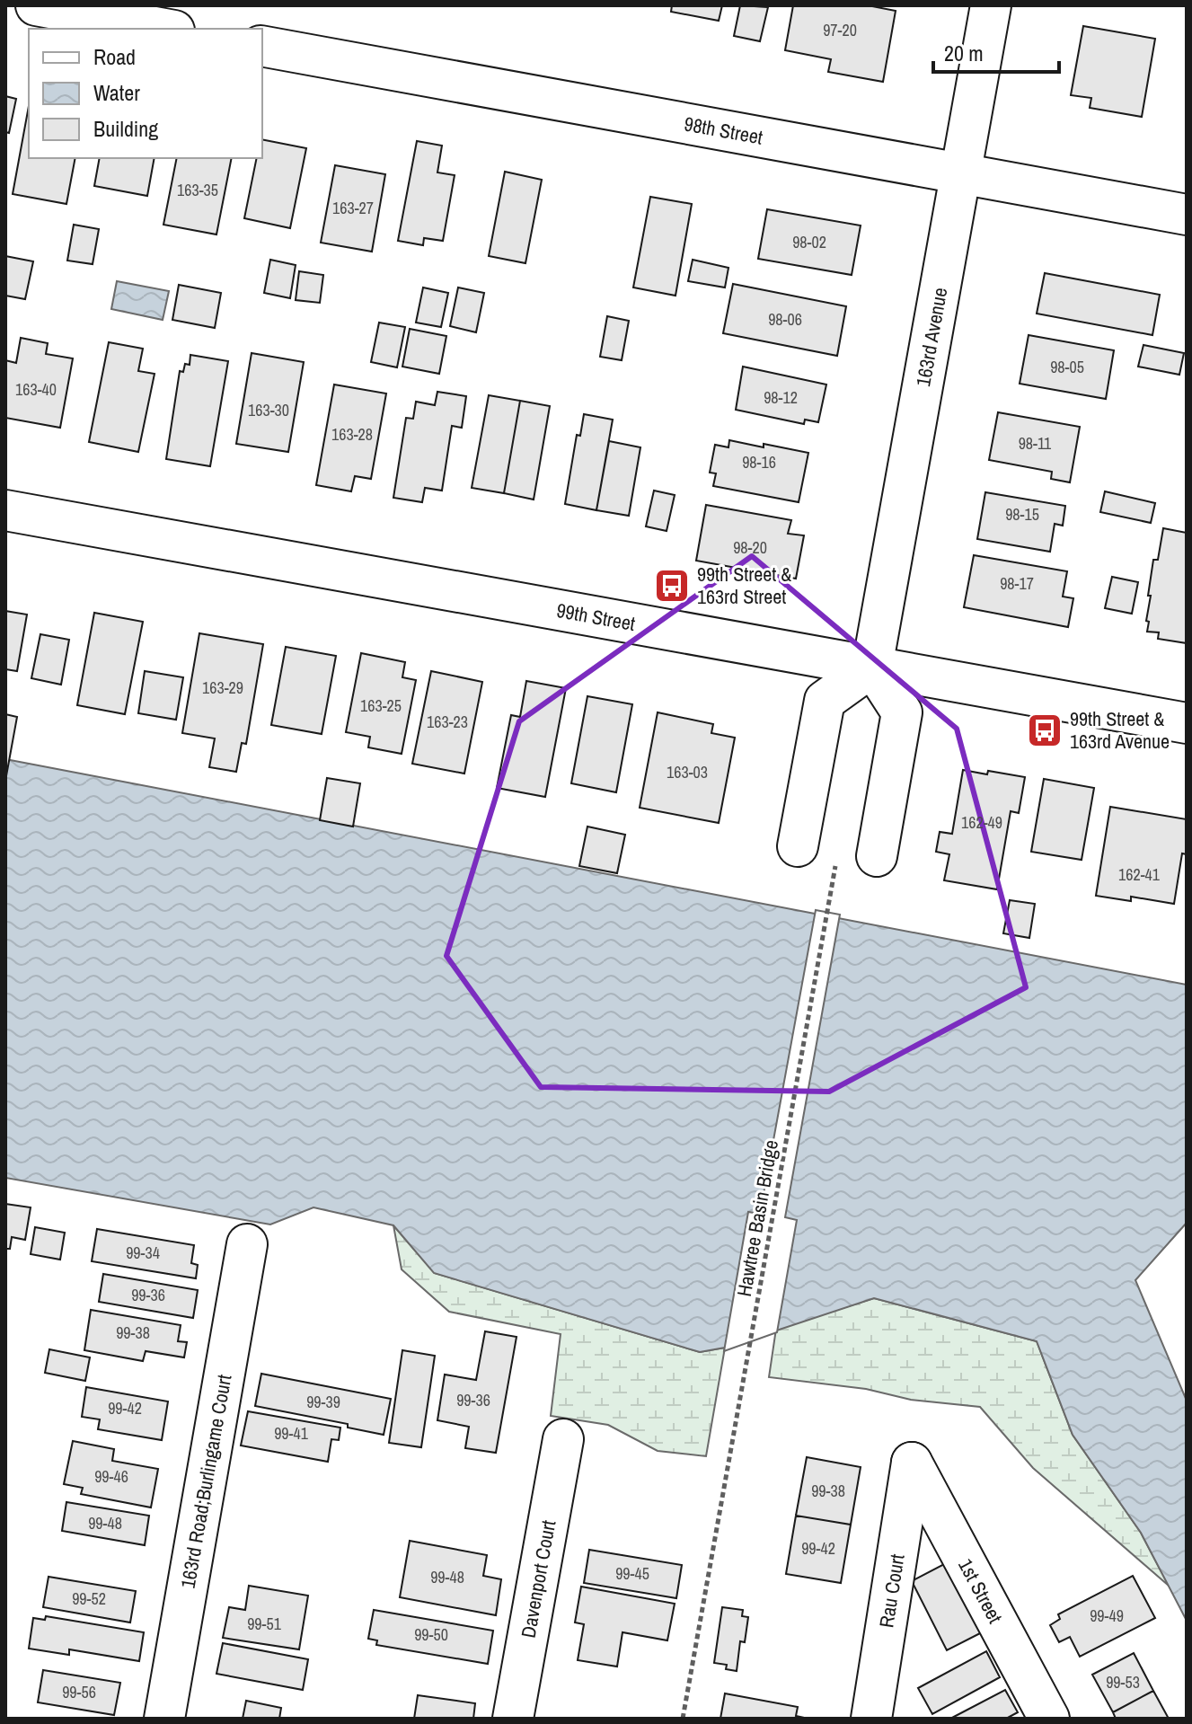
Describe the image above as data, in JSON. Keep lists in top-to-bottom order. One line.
{"streets":{"street":["98th Street","163rd Avenue","99th Street","163rd Road;Burlingame Court","Davenport Court","Rau Court","1st Street"],"path":["Hawtree Basin Bridge"]},"crossings":[["98th Street","163rd Avenue"],["163rd Avenue","99th Street"],["Rau Court","1st Street"]],"places":{"bus stop":["99th Street & 163rd Street","99th Street & 163rd Avenue"]},"house_numbers":["97-20","163-35","163-27","98-02","98-06","98-05","163-40","98-12","163-30","163-28","98-11","98-16","98-15","98-20","98-17","163-29","163-25","163-23","163-03","162-49","162-41","99-34","99-36","99-38","99-36","99-39","99-42","99-41","99-46","99-38","99-48","99-42","99-45","99-48","99-52","99-49","99-51","99-50","99-53","99-56"],"legend":["Road","Water","Building"],"scale_bar":"20 m"}
